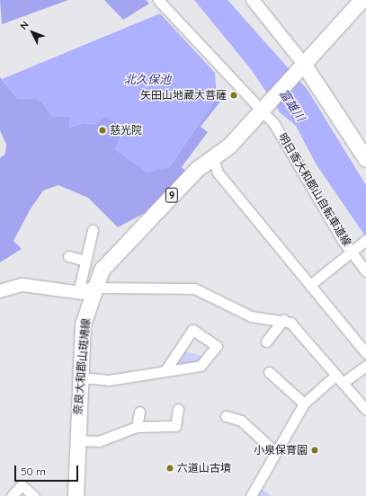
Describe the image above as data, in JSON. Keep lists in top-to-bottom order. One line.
{"streets":{"main road":["9","奈良大和郡山斑鳩線"],"street":["明日香大和郡山自転車道線"]},"crossings":[["明日香大和郡山自転車道線","奈良大和郡山斑鳩線"]],"water":["北久保池","富雄川"],"places":["矢田山地蔵大菩薩","慈光院","小泉保育園","六道山古墳"],"scale_bar":"50 m","north":"top left"}
